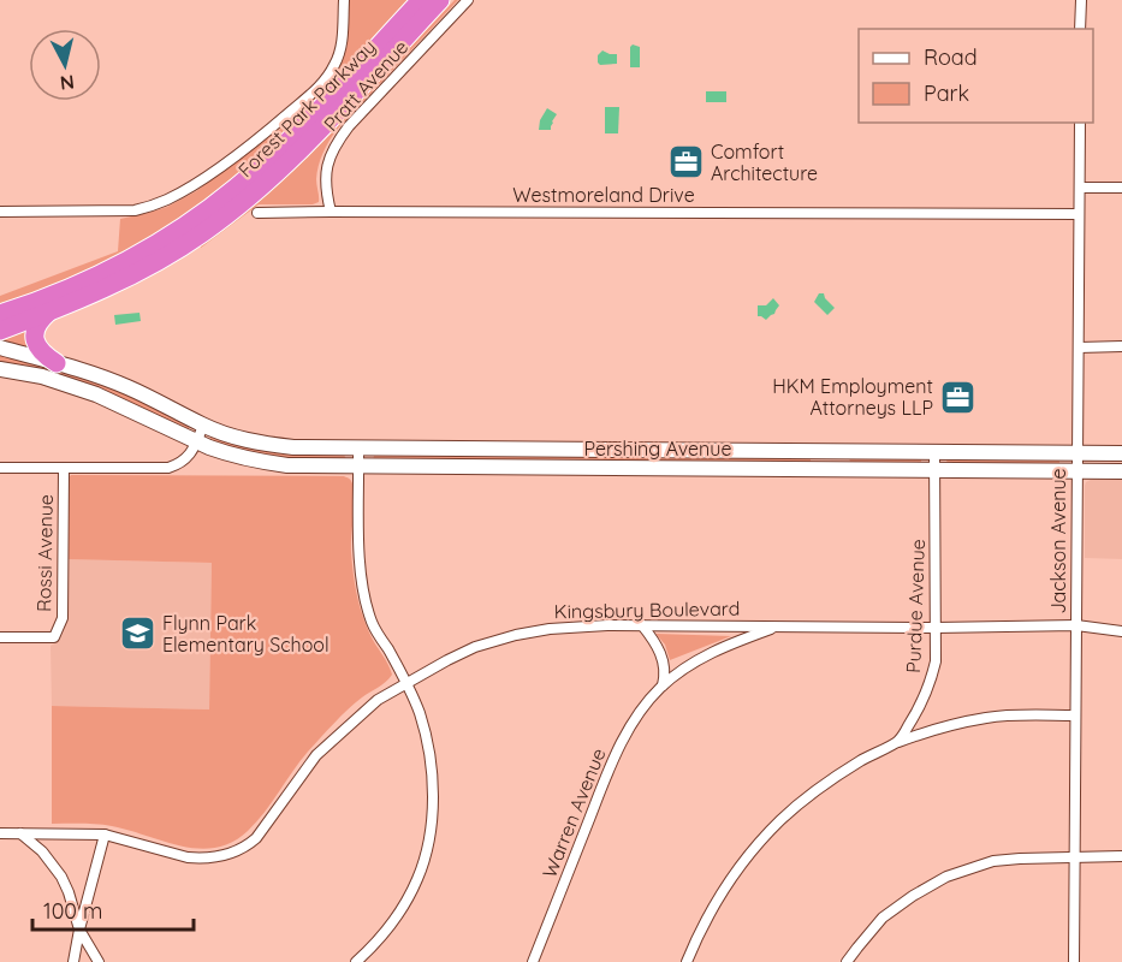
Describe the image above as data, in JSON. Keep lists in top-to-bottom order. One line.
{"streets":{"highway":["Forest Park Parkway"],"street":["Pratt Avenue","Westmoreland Drive","Pershing Avenue","Jackson Avenue","Rossi Avenue","Purdue Avenue","Kingsbury Boulevard","Warren Avenue"]},"crossings":[["Pratt Avenue","Westmoreland Drive"],["Westmoreland Drive","Jackson Avenue"],["Pershing Avenue","Jackson Avenue"],["Pershing Avenue","Purdue Avenue"],["Jackson Avenue","Kingsbury Boulevard"],["Purdue Avenue","Kingsbury Boulevard"],["Kingsbury Boulevard","Warren Avenue"]],"places":{"office":["Comfort Architecture","HKM Employment Attorneys LLP"],"school or university":["Flynn Park Elementary School"]},"legend":["Road","Park"],"scale_bar":"100 m","north":"bottom"}
